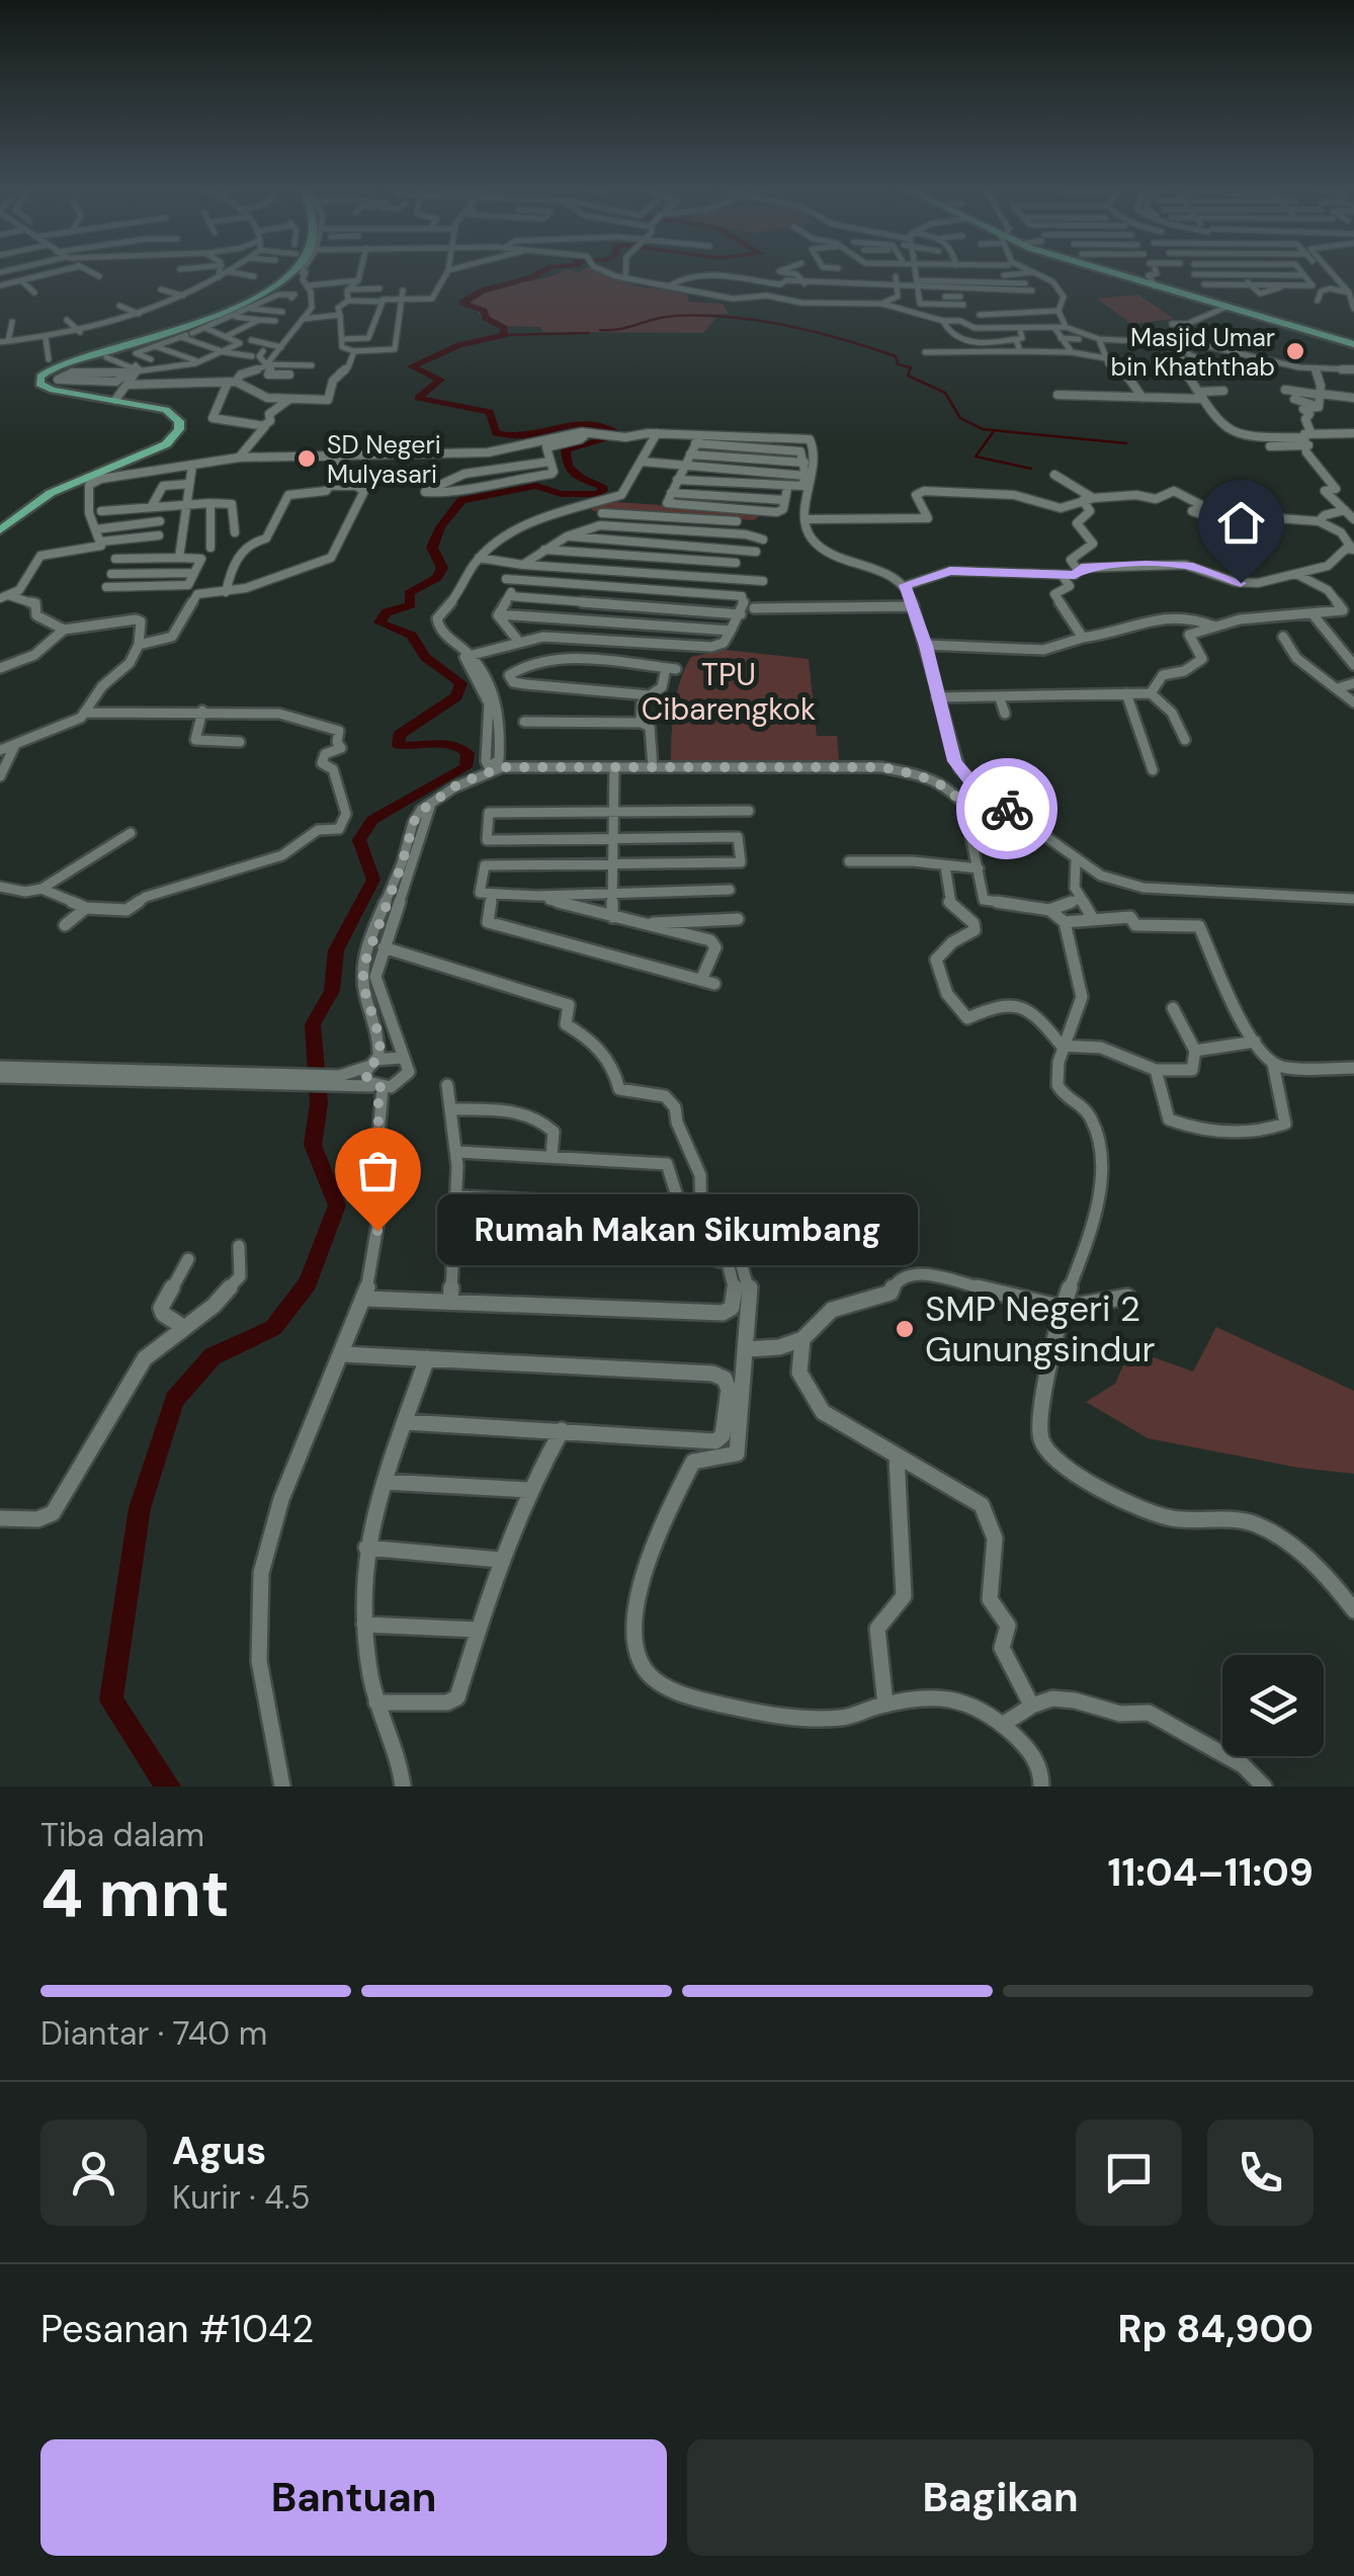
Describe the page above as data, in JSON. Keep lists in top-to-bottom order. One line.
{"parks":["TPU Cibarengkok"],"places":["Masjid Umar bin Khaththab","SD Negeri Mulyasari","Rumah Makan Sikumbang","SMP Negeri 2 Gunungsindur"],"page":{"bubble":"Rumah Makan Sikumbang","heading":["4 mnt","Tiba dalam","11:04–11:09"],"panel":["Agus","Kurir · 4.5","Pesanan #1042","Rp 84,900"],"bar":"Diantar · 740 m","buttons":["Bantuan","Bagikan"]}}
